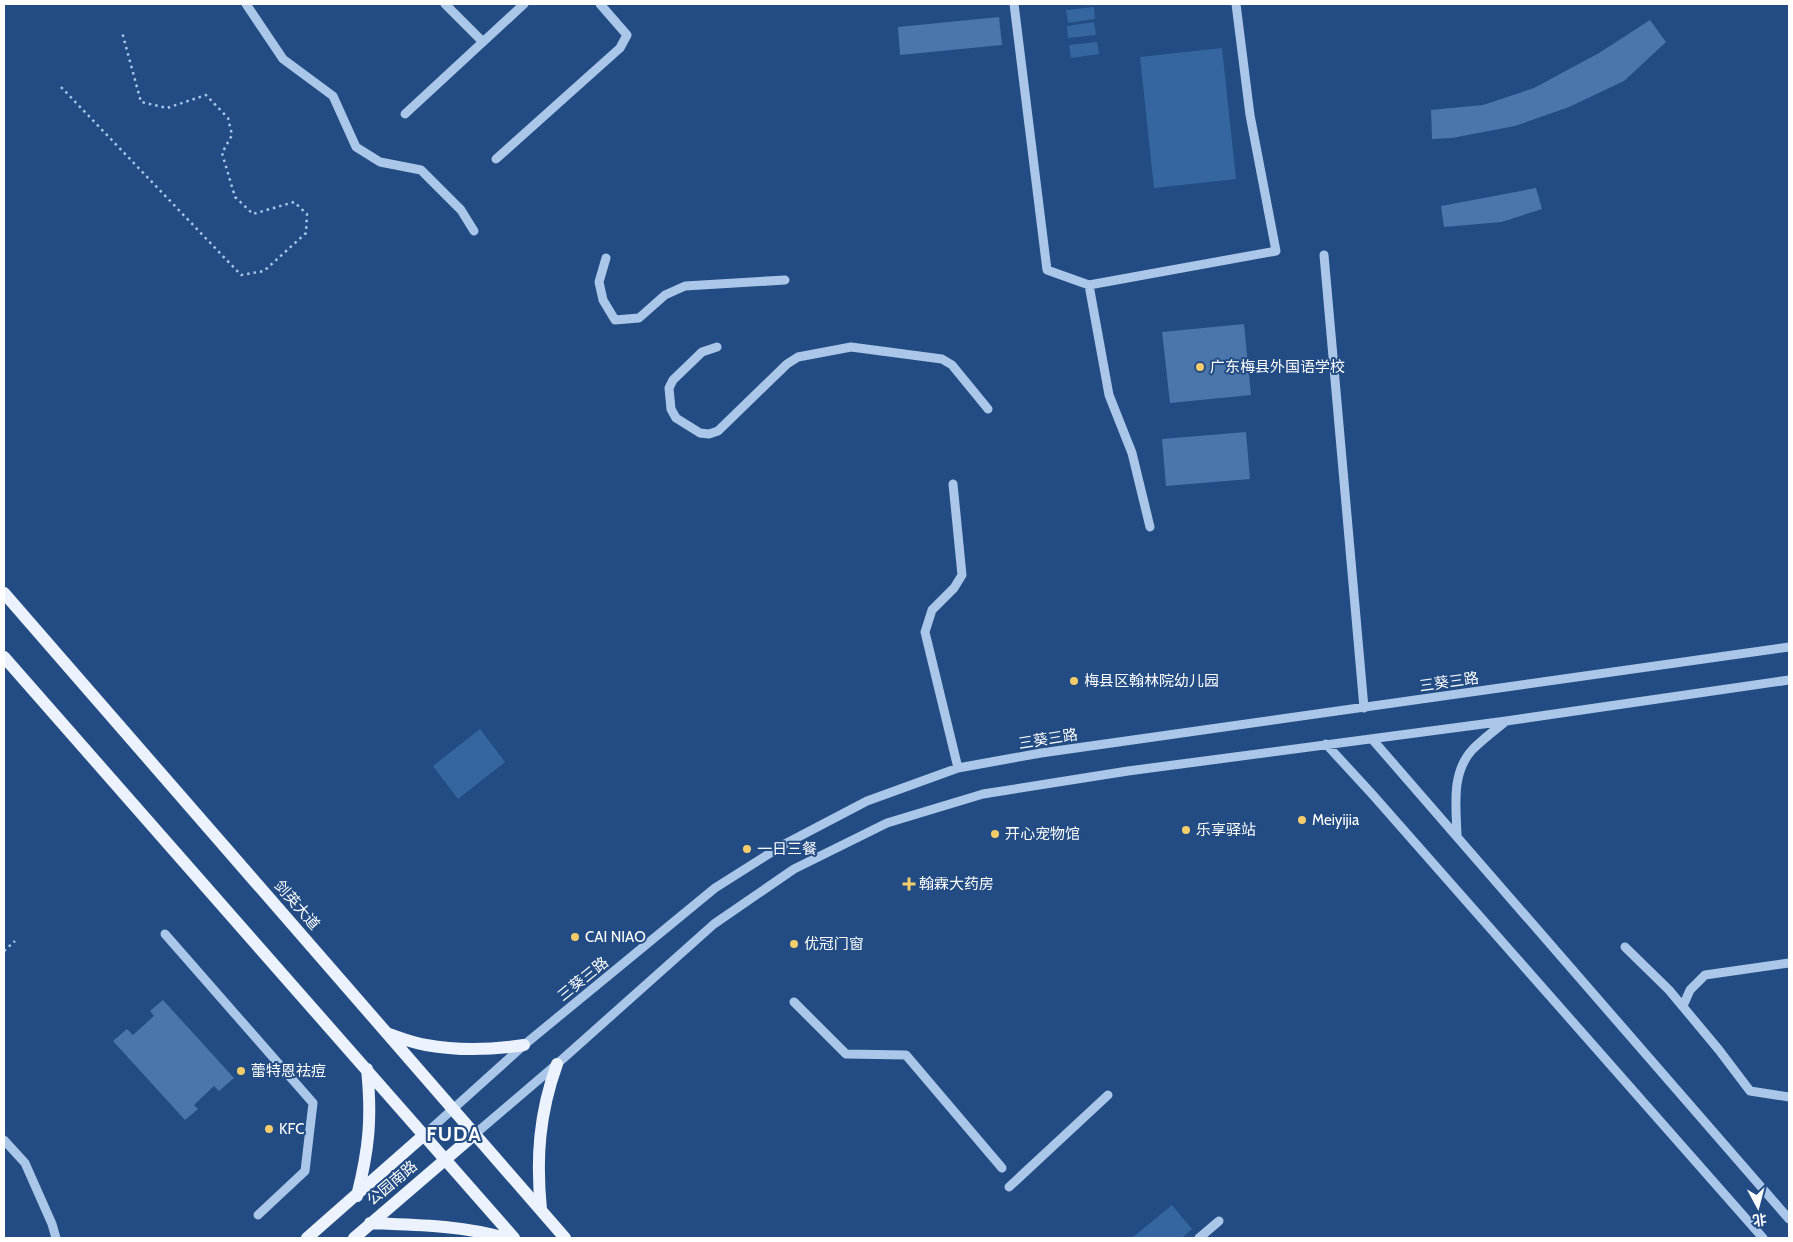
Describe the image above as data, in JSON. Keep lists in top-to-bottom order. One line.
{"streets":{"main road":["剑英大道","公园南路"],"street":["三葵三路"]},"crossings":[["三葵三路","剑英大道"],["三葵三路","公园南路"],["剑英大道","公园南路"]],"districts":["FUDA"],"places":{"other":["广东梅县外国语学校","梅县区翰林院幼儿园","Meiyijia","乐享驿站","开心宠物馆","一日三餐","CAI NIAO","优冠门窗","蕾特恩祛痘","KFC"],"health":["翰霖大药房"]},"north":"bottom"}
